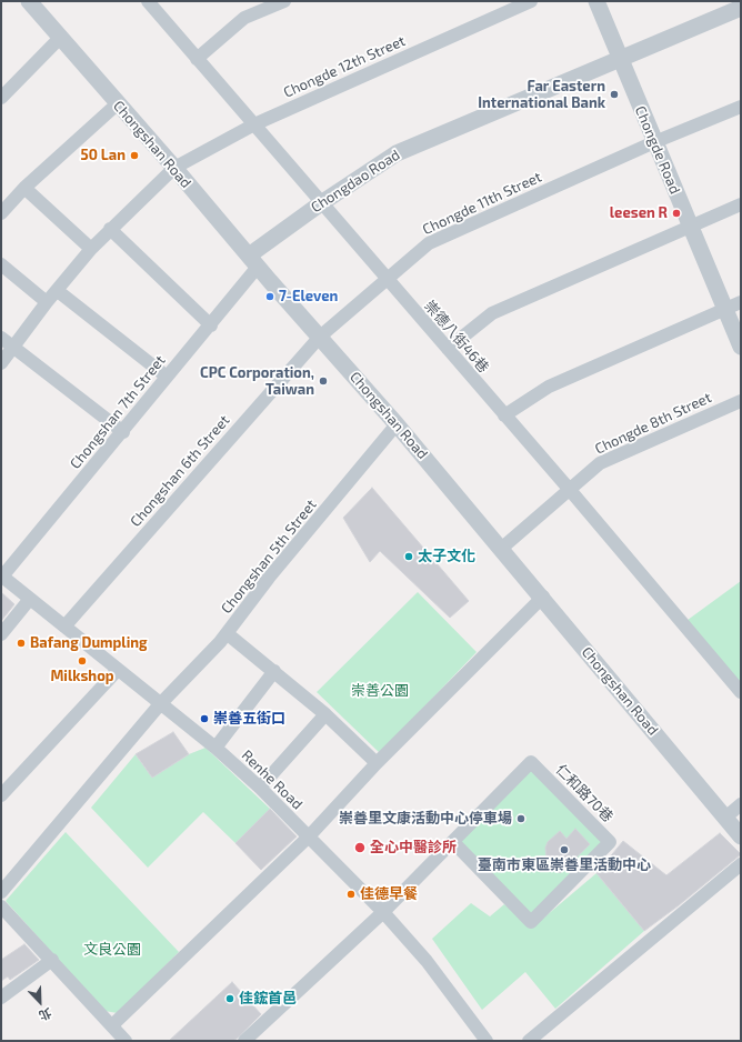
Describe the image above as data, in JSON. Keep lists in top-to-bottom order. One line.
{"streets":{"street":["Chongde 12th Street","Chongshan Road","Chongde Road","Chongdao Road","Chongde 11th Street","崇德八街46巷","Chongshan 7th Street","Chongde 8th Street","Chongshan 6th Street","Chongshan 5th Street","Renhe Road","仁和路70巷"]},"crossings":[["Chongde 12th Street","Chongshan Road"],["Chongde 12th Street","崇德八街46巷"],["Chongshan Road","Chongdao Road"],["Chongshan Road","Chongde 11th Street"],["Chongshan Road","Chongshan 7th Street"],["Chongshan Road","Chongde 8th Street"],["Chongshan Road","Chongshan 6th Street"],["Chongshan Road","Chongshan 5th Street"],["Chongde Road","Chongdao Road"],["Chongde Road","Chongde 11th Street"],["Chongdao Road","崇德八街46巷"],["Chongdao Road","Chongshan 7th Street"],["Chongde 11th Street","崇德八街46巷"],["Chongde 11th Street","Chongshan 6th Street"],["崇德八街46巷","Chongde 8th Street"],["Chongshan 7th Street","Renhe Road"],["Chongshan 6th Street","Renhe Road"],["Chongshan 5th Street","Renhe Road"],["Renhe Road","仁和路70巷"]],"parks":["崇善公園","文良公園"],"places":["Far Eastern International Bank","50 Lan","leesen R","7-Eleven","CPC Corporation, Taiwan","太子文化","Bafang Dumpling","Milkshop","崇善五街口","崇善里文康活動中心停車場","全心中醫診所","臺南市東區崇善里活動中心","佳德早餐","佳鋐首邑"],"north":"bottom right"}
